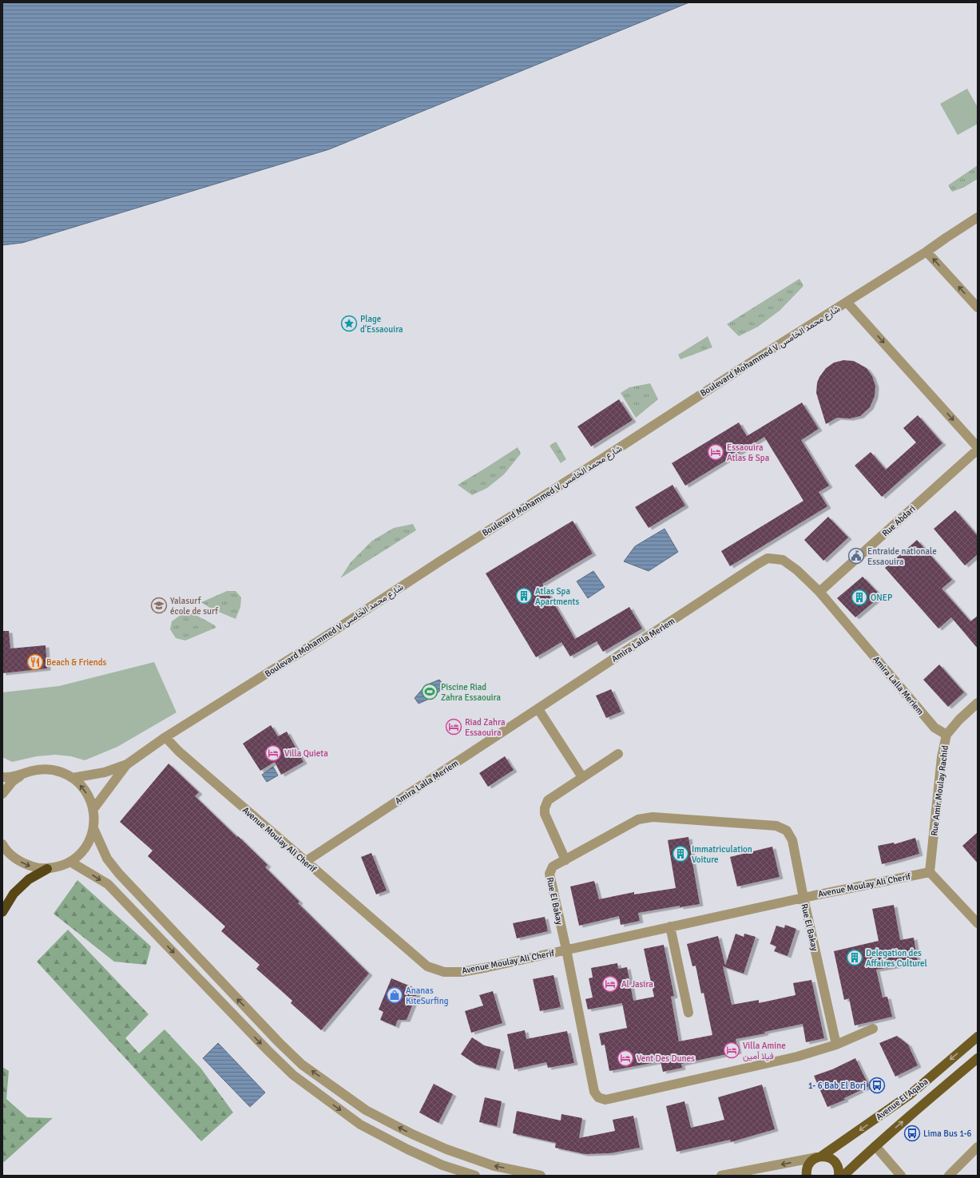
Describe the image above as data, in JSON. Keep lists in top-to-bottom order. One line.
{"streets":{"main road":["Avenue El Aqaba"],"street":["Boulevard Mohammed V شارع محمد الخامس","Rue Abdari","Amira Lalla Meriem","Rue Amir Moulay Rachid","Avenue Moulay Ali Cherif","Rue El Bakay"]},"crossings":[["Boulevard Mohammed V شارع محمد الخامس","Avenue Moulay Ali Cherif"],["Rue Abdari","Amira Lalla Meriem"],["Amira Lalla Meriem","Rue Amir Moulay Rachid"],["Amira Lalla Meriem","Avenue Moulay Ali Cherif"],["Rue Amir Moulay Rachid","Avenue Moulay Ali Cherif"],["Avenue Moulay Ali Cherif","Rue El Bakay"]],"places":{"place":["Plage d'Essaouira"],"hotel":["Essaouira Atlas & Spa","Riad Zahra Essaouira","Villa Quieta","Al Jasira","Villa Amine فيلا أمين","Vent Des Dunes"],"public building":["Entraide nationale Essaouira"],"building":["Atlas Spa Apartments","ONEP","Immatriculation Voiture","Delegation des Affaires Culturel"],"school or university":["Yalasurf école de surf"],"restaurant":["Beach & Friends"],"sports":["Piscine Riad Zahra Essaouira"],"shop":["Ananas KiteSurfing"],"bus stop":["1- 6 Bab El Borj","Lima Bus 1-6"]}}
